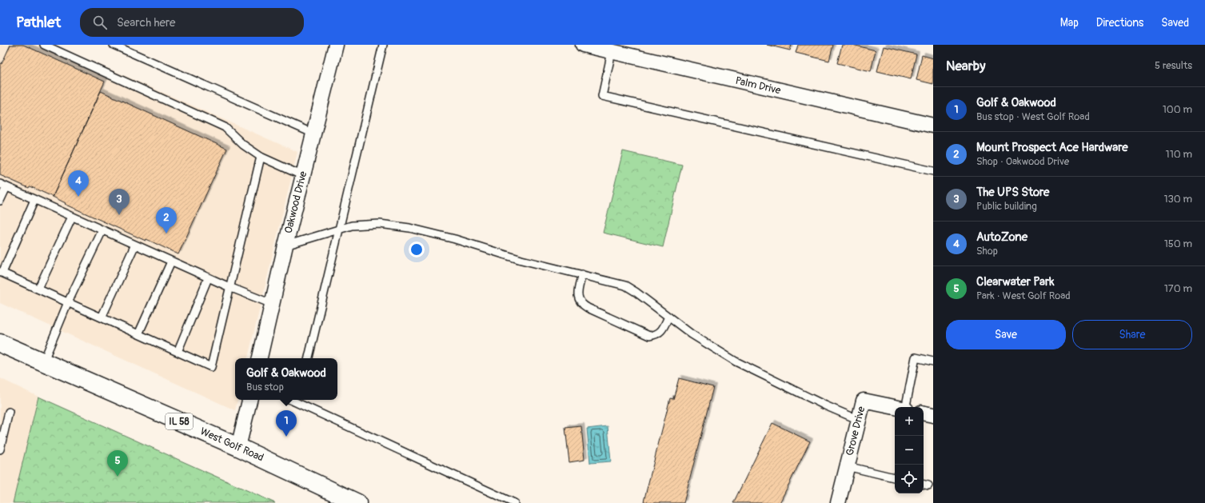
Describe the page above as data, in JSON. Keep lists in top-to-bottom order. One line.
{"streets":{"main road":["IL 58","West Golf Road"],"street":["Palm Drive","Oakwood Drive","Grove Drive"]},"page":{"header":"Pathlet","search":"Search here","nav":["Map","Directions","Saved"],"heading":["Nearby","5 results"],"list":[{"mark":"1","name":"Golf & Oakwood","note":"Bus stop · West Golf Road","value":"100 m"},{"mark":"2","name":"Mount Prospect Ace Hardware","note":"Shop · Oakwood Drive","value":"110 m"},{"mark":"3","name":"The UPS Store","note":"Public building","value":"130 m"},{"mark":"4","name":"AutoZone","note":"Shop","value":"150 m"},{"mark":"5","name":"Clearwater Park","note":"Park · West Golf Road","value":"170 m"}],"pins":["4","3","2","1","5"],"buttons":["Save","Share"],"popup":["Golf & Oakwood","Bus stop"],"map_buttons":["+","−"]}}
